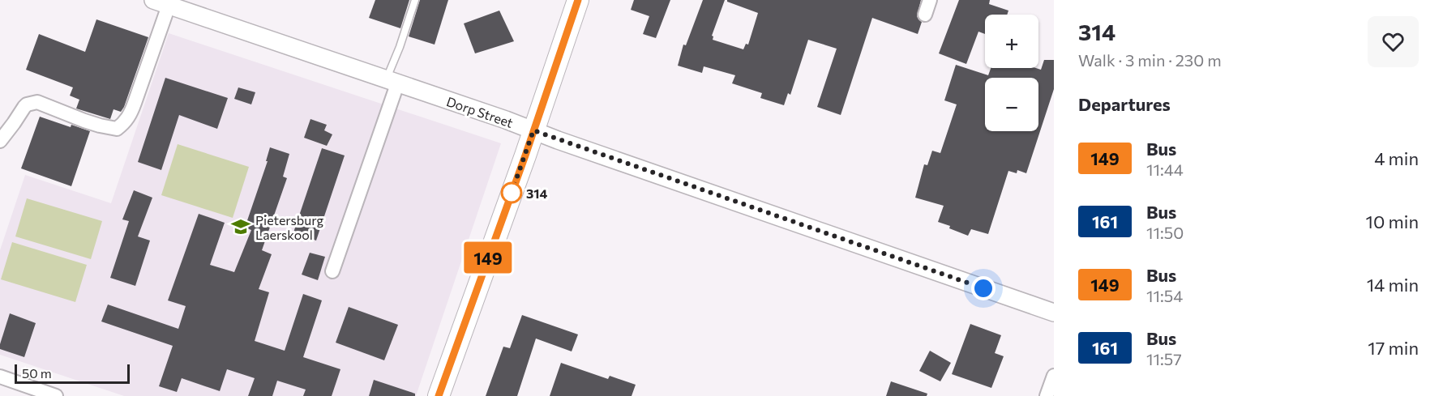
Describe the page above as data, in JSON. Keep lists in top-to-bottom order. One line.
{"streets":{"street":["Dorp Street"]},"places":{"other":["314"],"school or university":["Pietersburg Laerskool"]},"lines":["bus line 149"],"scale_bar":"50 m","page":{"on_map":"149","heading":[["314","Walk · 3 min · 230 m"],"Departures"],"map_buttons":["+","−"],"list":[{"mark":"149","name":"Bus","note":"11:44","value":"4 min"},{"mark":"161","name":"Bus","note":"11:50","value":"10 min"},{"mark":"149","name":"Bus","note":"11:54","value":"14 min"},{"mark":"161","name":"Bus","note":"11:57","value":"17 min"}],"scale":"50 m"}}
